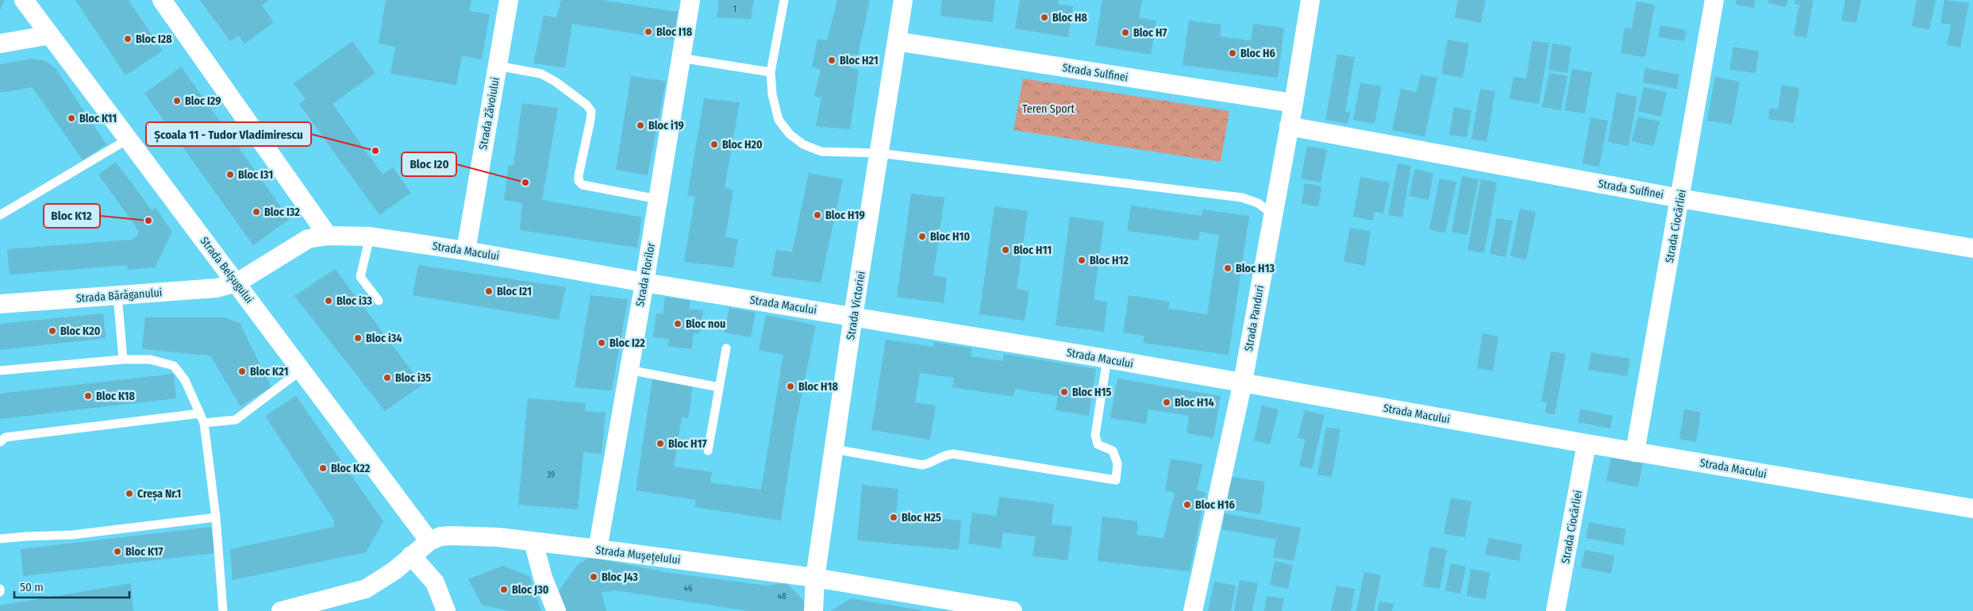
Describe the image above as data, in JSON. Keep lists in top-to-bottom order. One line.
{"streets":{"street":["Strada Sulfinei","Strada Zăvoiului","Strada Ciocârliei","Strada Macului","Strada Belșugului","Strada Florilor","Strada Bărăganului","Strada Victoriei","Strada Panduri","Strada Mușețelului"]},"crossings":[["Strada Sulfinei","Strada Ciocârliei"],["Strada Sulfinei","Strada Victoriei"],["Strada Sulfinei","Strada Panduri"],["Strada Zăvoiului","Strada Macului"],["Strada Ciocârliei","Strada Macului"],["Strada Macului","Strada Belșugului"],["Strada Macului","Strada Florilor"],["Strada Macului","Strada Bărăganului"],["Strada Macului","Strada Victoriei"],["Strada Macului","Strada Panduri"],["Strada Belșugului","Strada Bărăganului"],["Strada Belșugului","Strada Mușețelului"],["Strada Florilor","Strada Mușețelului"],["Strada Victoriei","Strada Mușețelului"]],"parks":["Teren Sport"],"places":["Bloc H8","Bloc I18","Bloc H7","Bloc I28","Bloc H6","Bloc H21","Bloc I29","Bloc K11","Bloc i19","Bloc H20","Școala 11 - Tudor Vladimirescu","Bloc I31","Bloc I20","Bloc I32","Bloc H19","Bloc K12","Bloc H10","Bloc H11","Bloc H12","Bloc H13","Bloc I21","Bloc i33","Bloc nou","Bloc K20","Bloc i34","Bloc I22","Bloc K21","Bloc i35","Bloc H18","Bloc H15","Bloc K18","Bloc H14","Bloc H17","Bloc K22","Creșa Nr.1","Bloc H16","Bloc H25","Bloc K17","Bloc J43","Bloc J30"],"house_numbers":["1","39","46","48"],"scale_bar":"50 m"}
